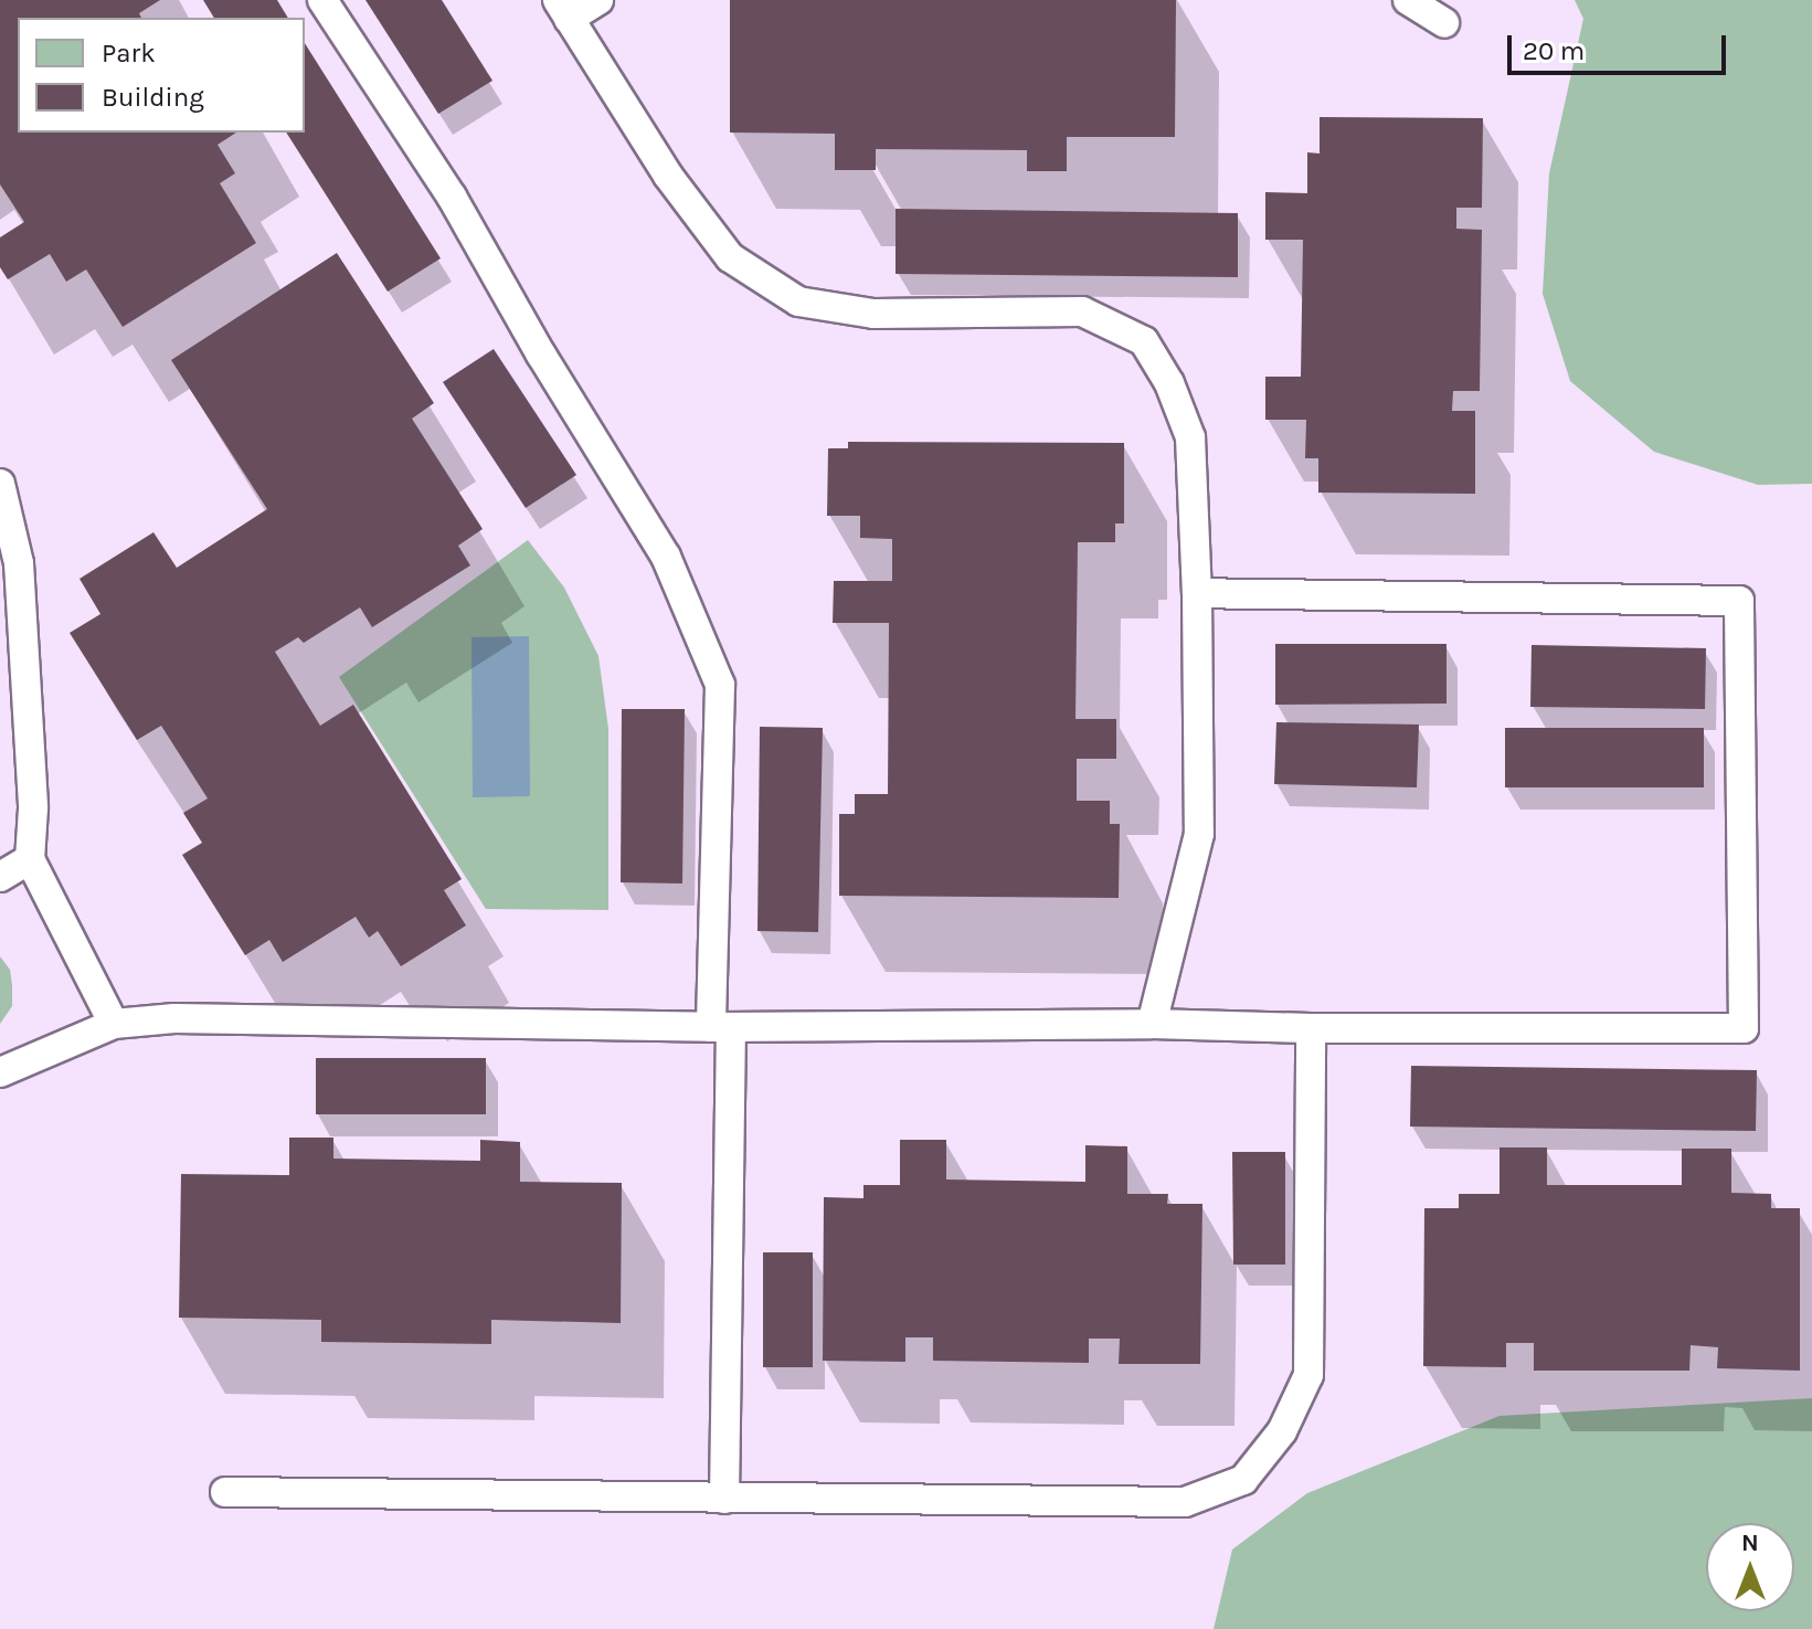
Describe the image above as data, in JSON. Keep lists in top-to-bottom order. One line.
{"legend":["Park","Building"],"scale_bar":"20 m","north":"top"}
